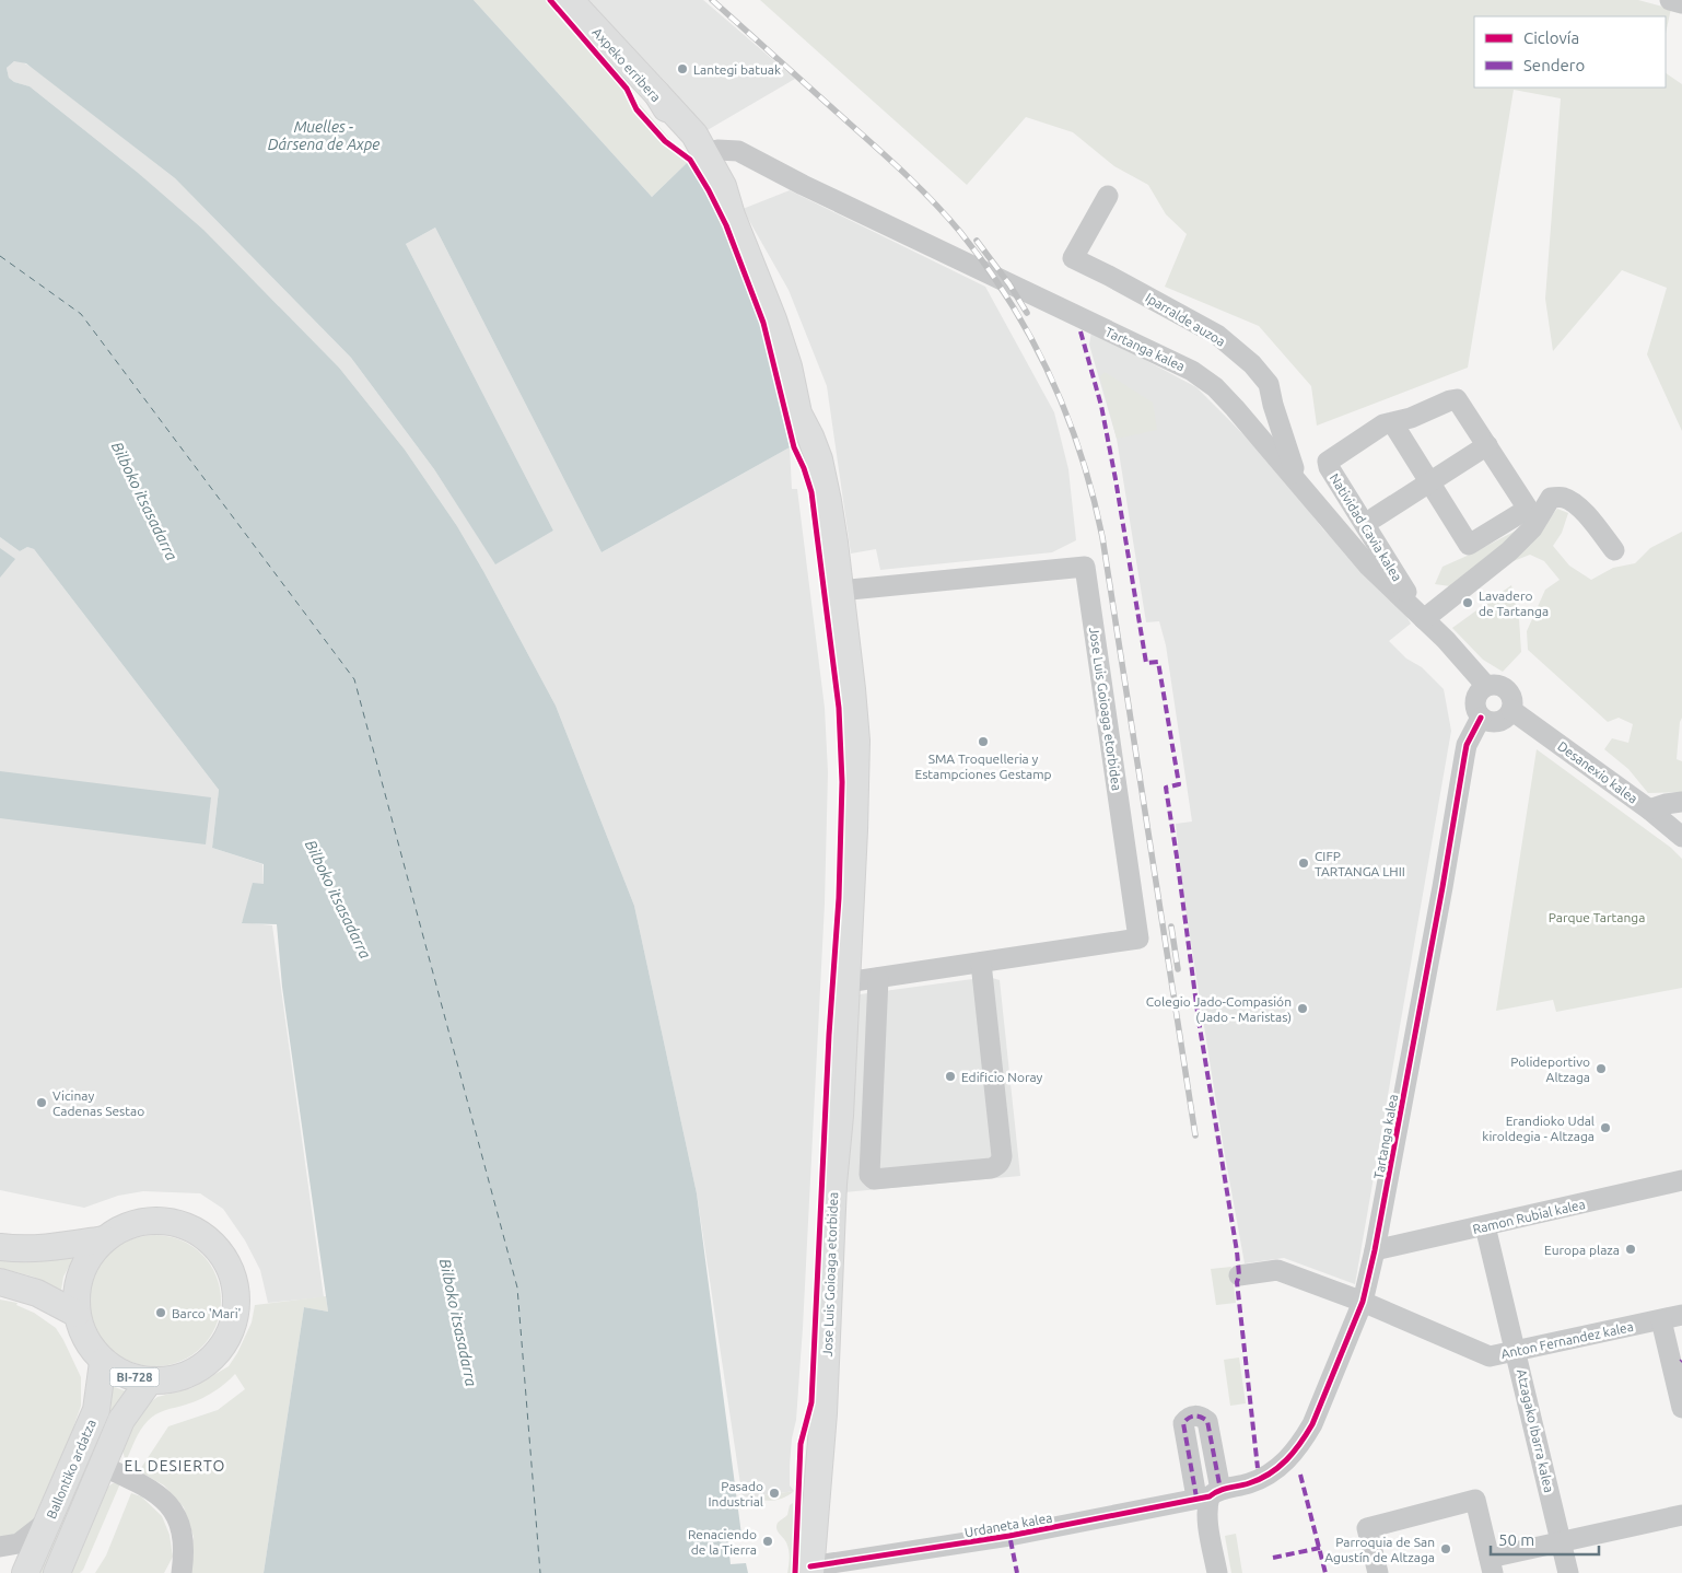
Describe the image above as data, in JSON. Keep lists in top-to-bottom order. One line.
{"streets":{"main road":["Axpeko erribera","Jose Luis Goioaga etorbidea","BI-728","Ballontiko ardatza"],"street":["Iparralde auzoa","Tartanga kalea","Natividad Cavia kalea","Desanexio kalea","Ramon Rubial kalea","Anton Fernandez kalea","Atzagako Ibarra kalea","Urdaneta kalea"]},"crossings":[["Axpeko erribera","Jose Luis Goioaga etorbidea"],["Iparralde auzoa","Tartanga kalea"],["Tartanga kalea","Natividad Cavia kalea"],["Tartanga kalea","Jose Luis Goioaga etorbidea"],["Tartanga kalea","Desanexio kalea"],["Tartanga kalea","Ramon Rubial kalea"],["Tartanga kalea","Anton Fernandez kalea"],["Tartanga kalea","Urdaneta kalea"],["Jose Luis Goioaga etorbidea","Urdaneta kalea"],["Ramon Rubial kalea","Atzagako Ibarra kalea"],["Anton Fernandez kalea","Atzagako Ibarra kalea"],["BI-728","Ballontiko ardatza"]],"districts":["EL DESIERTO"],"water":["Muelles - Dársena de Axpe","Bilboko itsasadarra"],"parks":["Parque Tartanga"],"places":["Lantegi batuak","Lavadero de Tartanga","SMA Troquelleria y Estampciones Gestamp","CIFP TARTANGA LHII","Colegio Jado-Compasión (Jado - Maristas)","Polideportivo Altzaga","Edificio Noray","Vicinay Cadenas Sestao","Erandioko Udal kiroldegia - Altzaga","Europa plaza","Barco 'Mari'","Pasado Industrial","Renaciendo de la Tierra","Parroquia de San Agustín de Altzaga"],"legend":["Ciclovía","Sendero"],"scale_bar":"50 m"}
